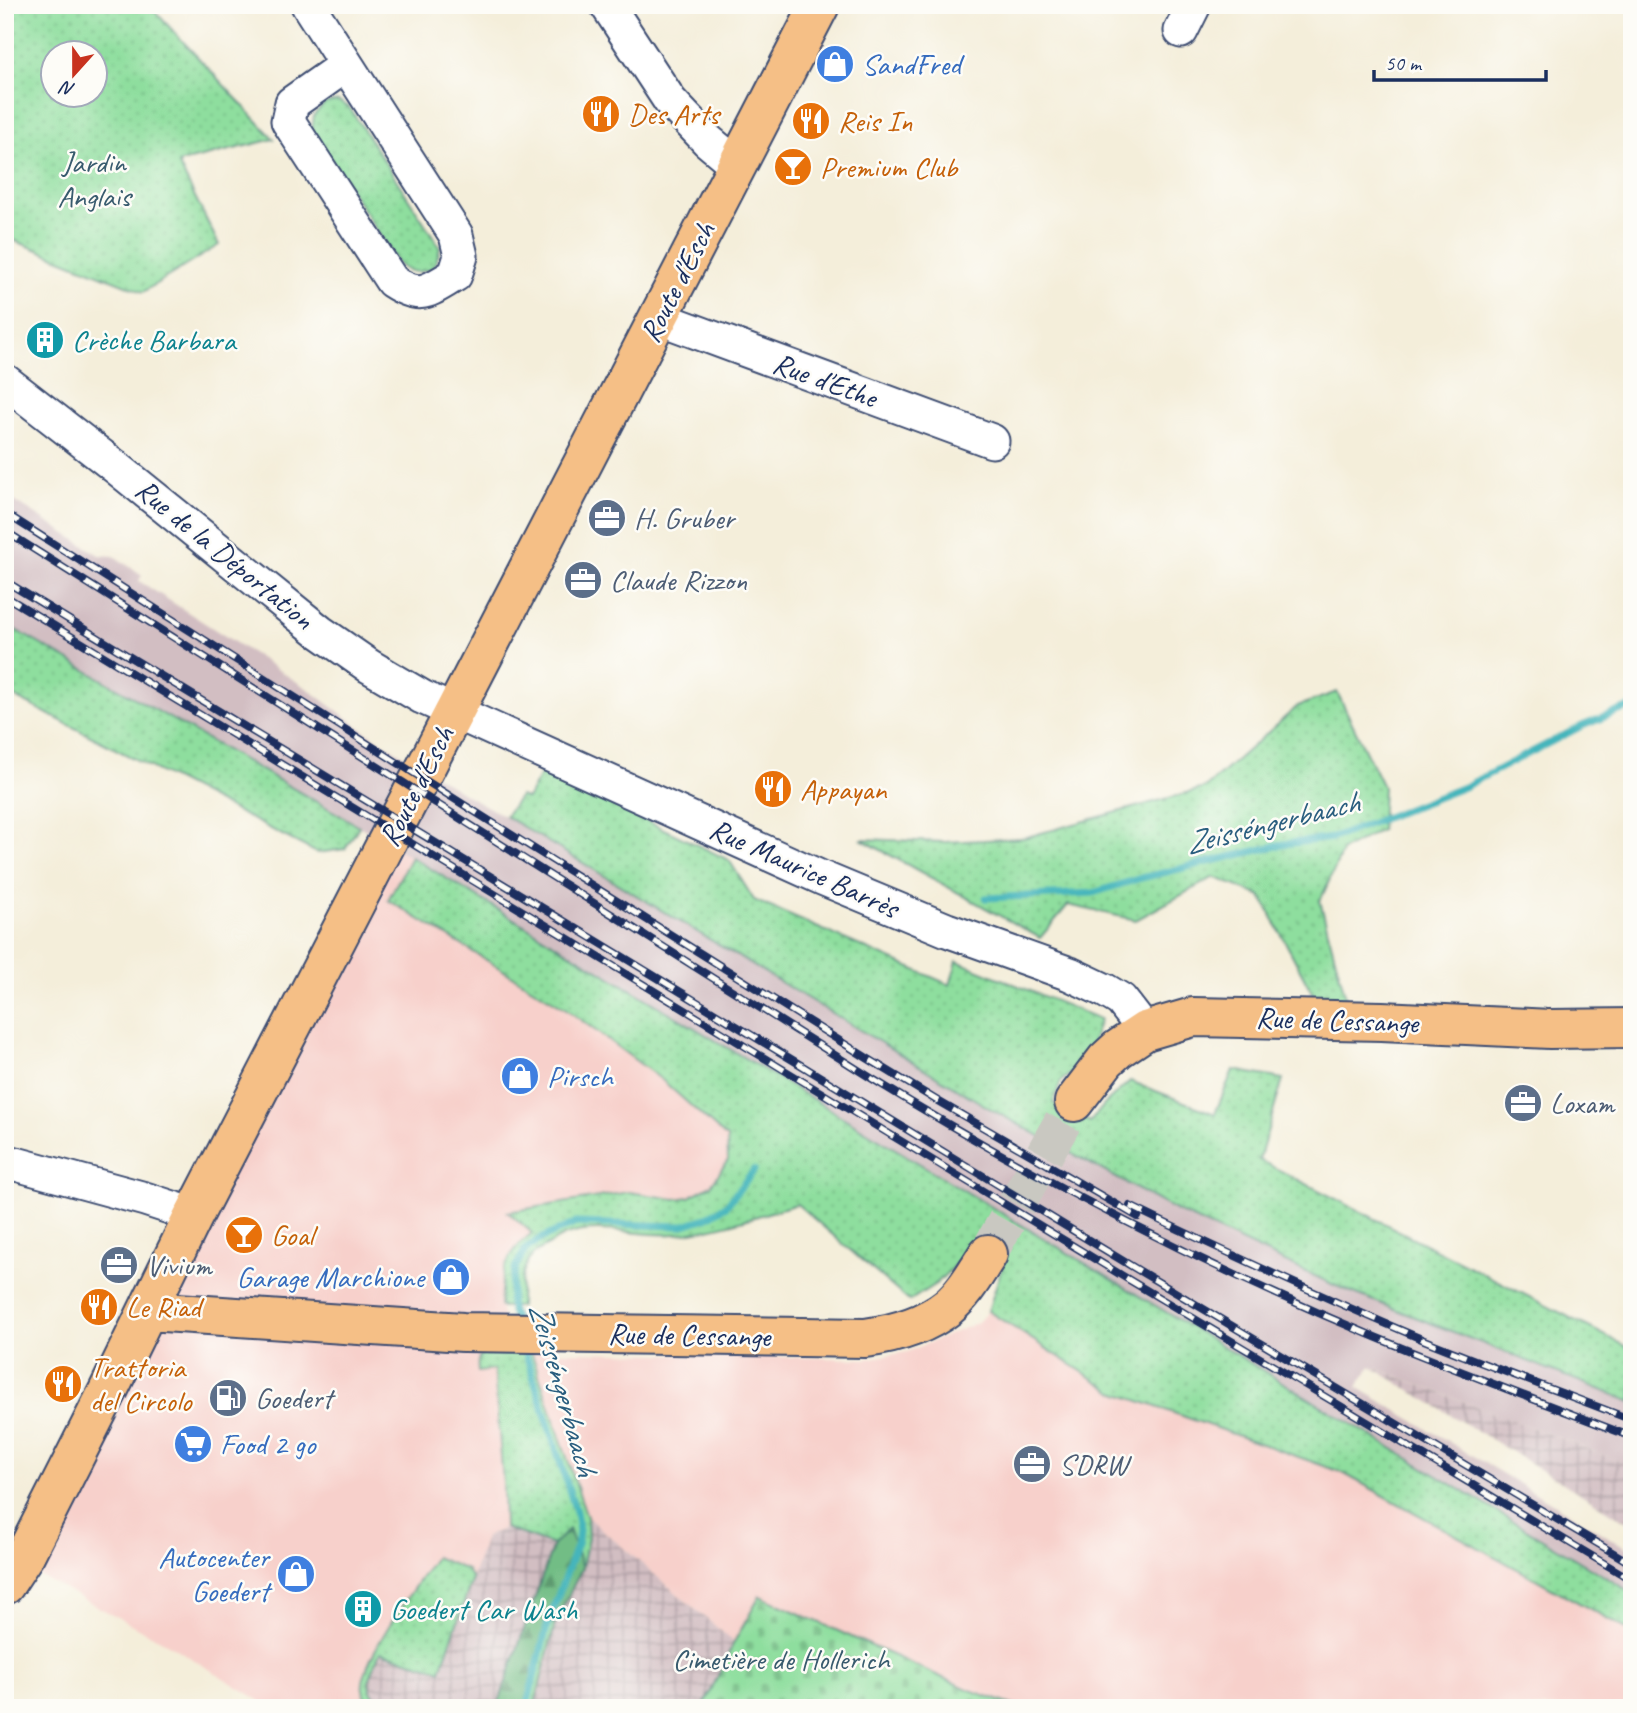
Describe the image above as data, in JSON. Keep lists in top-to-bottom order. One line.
{"streets":{"main road":["Route d'Esch","Rue de Cessange"],"street":["Rue d'Ethe","Rue de la Déportation","Rue Maurice Barrès"]},"crossings":[["Route d'Esch","Rue d'Ethe"],["Route d'Esch","Rue de la Déportation"],["Route d'Esch","Rue Maurice Barrès"],["Route d'Esch","Rue de Cessange"],["Rue de la Déportation","Rue Maurice Barrès"],["Rue Maurice Barrès","Rue de Cessange"]],"water":["Zeisséngerbaach"],"parks":["Jardin Anglais","Cimetière de Hollerich"],"places":{"shop":["SandFred","Pirsch","Garage Marchione","Autocenter Goedert"],"restaurant":["Des Arts","Reis In","Appayan","Le Riad","Trattoria del Circolo"],"bar":["Premium Club","Goal"],"building":["Crèche Barbara","Goedert Car Wash"],"office":["H. Gruber","Claude Rizzon","Loxam","Vivium","SDRW"],"fuel station":["Goedert"],"supermarket":["Food 2 go"]},"scale_bar":"50 m","north":"bottom"}
